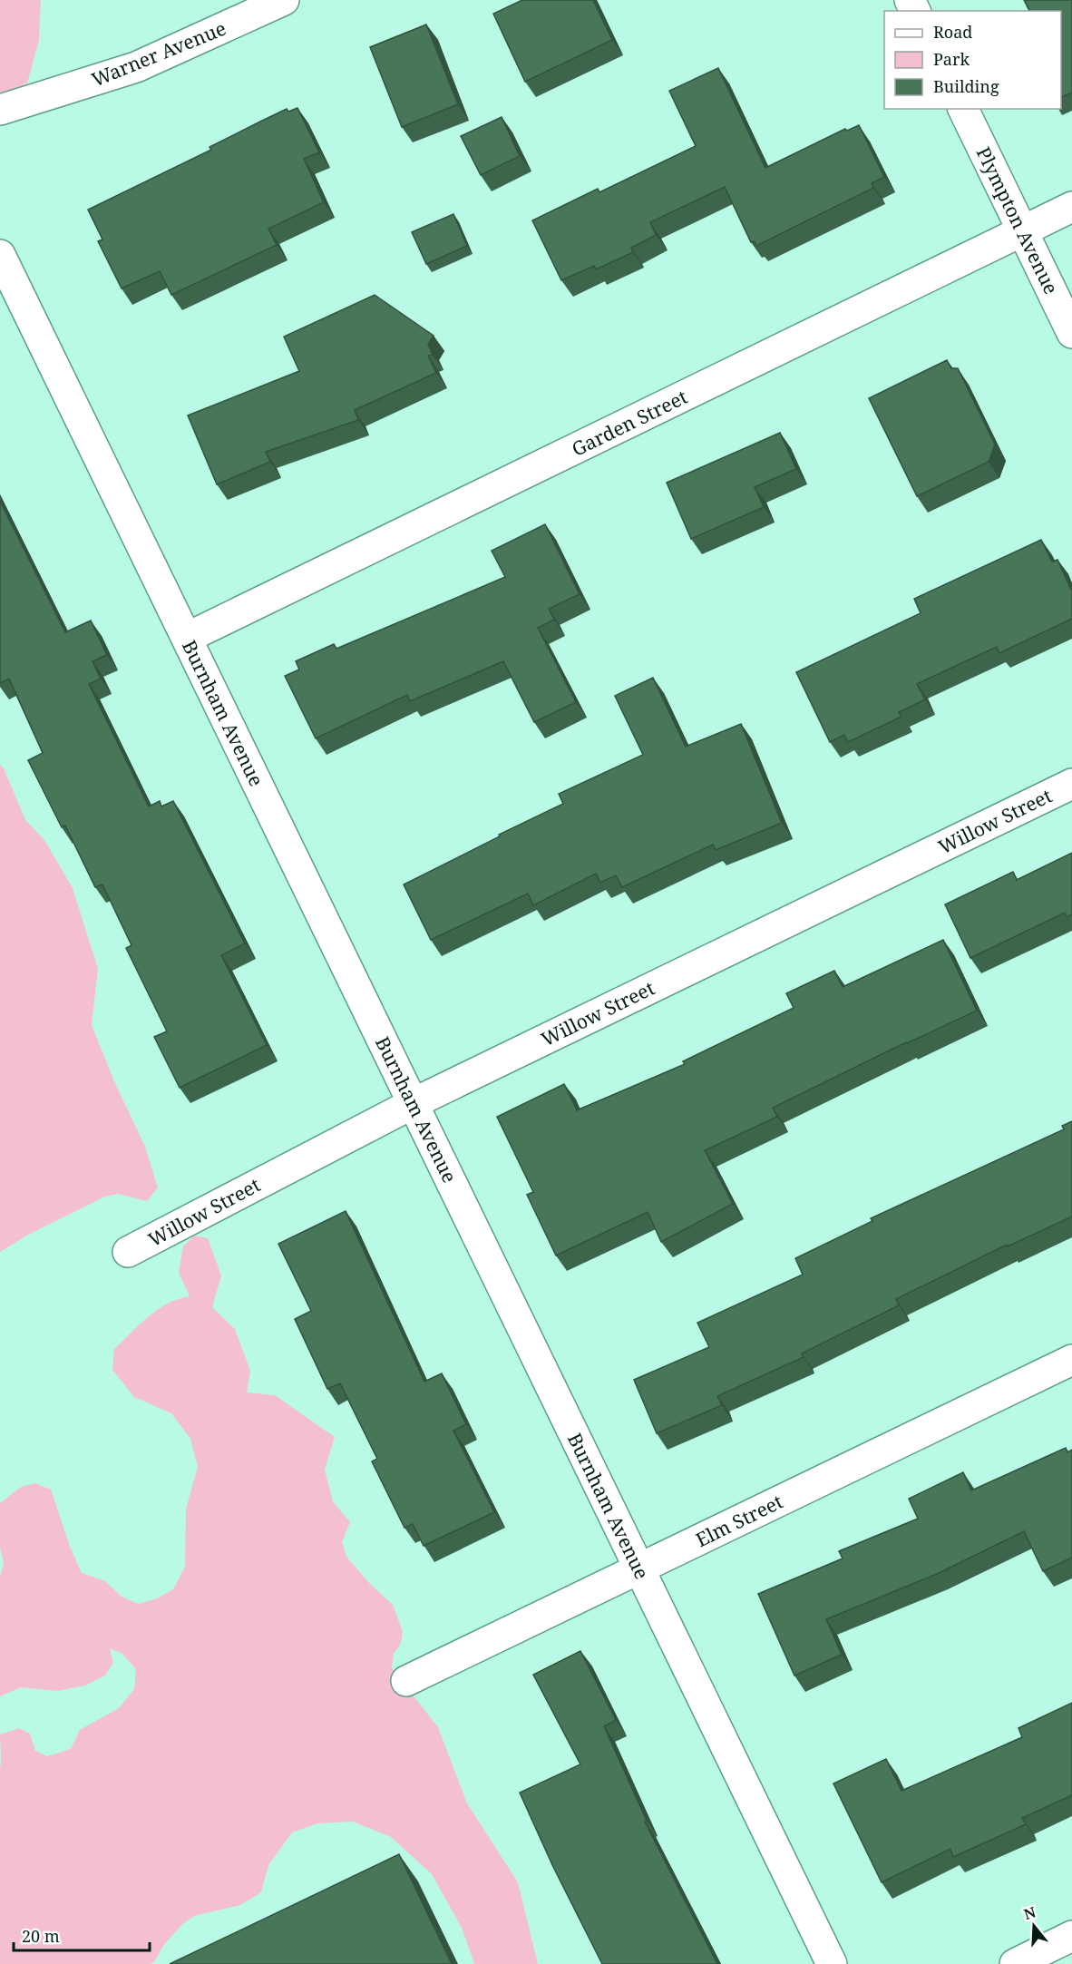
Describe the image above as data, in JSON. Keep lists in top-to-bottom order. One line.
{"streets":{"street":["Warner Avenue","Plympton Avenue","Garden Street","Burnham Avenue","Willow Street","Elm Street"]},"crossings":[["Plympton Avenue","Garden Street"],["Garden Street","Burnham Avenue"],["Burnham Avenue","Willow Street"],["Burnham Avenue","Elm Street"]],"legend":["Road","Park","Building"],"scale_bar":"20 m","north":"top"}
